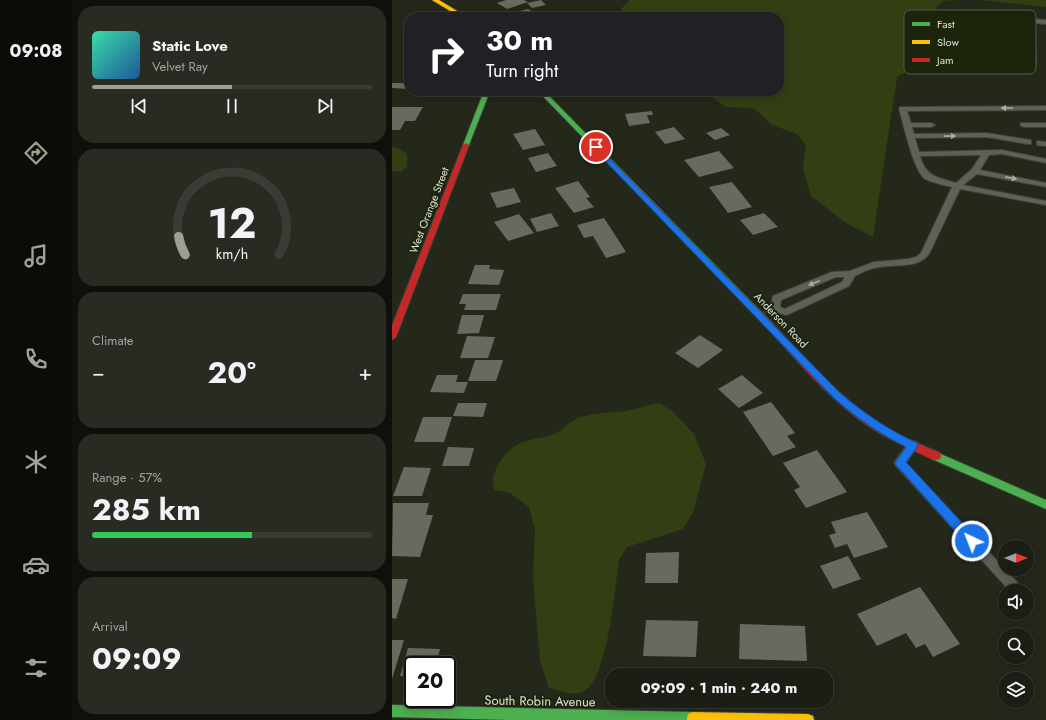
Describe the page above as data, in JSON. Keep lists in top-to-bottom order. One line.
{"streets":{"street":["West Orange Street","Anderson Road","South Robin Avenue"]},"legend":["Fast","Slow","Jam"],"north":"right","page":{"tabs":"09:08","turn":["30 m","Turn right"],"song":["Static Love","Velvet Ray"],"tile":["Climate",["Range · 57%","285 km"],["Arrival","09:09"]],"heat":["−","20°","+"],"limit":"20","trip":"09:09 · 1 min · 240 m","gauge":["12","km/h"]}}
